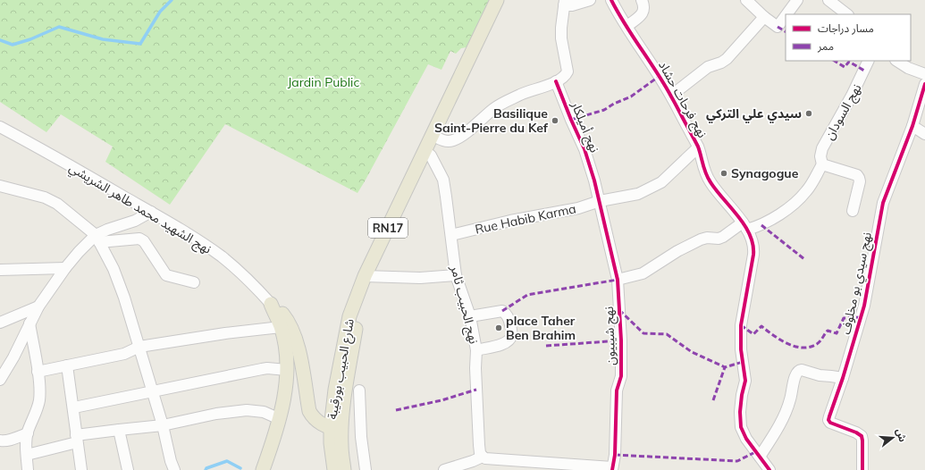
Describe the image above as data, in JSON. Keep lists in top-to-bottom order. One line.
{"streets":{"main road":["RN17","شارع الحبيب بورقيبة"],"street":["نهج فرحات حشاد","نهج السودان","نهج أميلكار","نهج الشهيد محمد طاهر الشريشي","Rue Habib Karma","نهج سيدي بو مخلوف","نهج الحبيب ثامر","نهج شيبيون"]},"crossings":[["نهج فرحات حشاد","Rue Habib Karma"],["نهج أميلكار","Rue Habib Karma"],["نهج أميلكار","نهج شيبيون"],["Rue Habib Karma","نهج الحبيب ثامر"],["Rue Habib Karma","نهج شيبيون"],["نهج الحبيب ثامر","شارع الحبيب بورقيبة"]],"parks":["Jardin Public"],"places":["سيدي علي التركي","Basilique Saint-Pierre du Kef","Synagogue","place Taher Ben Brahim"],"legend":["مسار دراجات","ممر"],"north":"right"}
